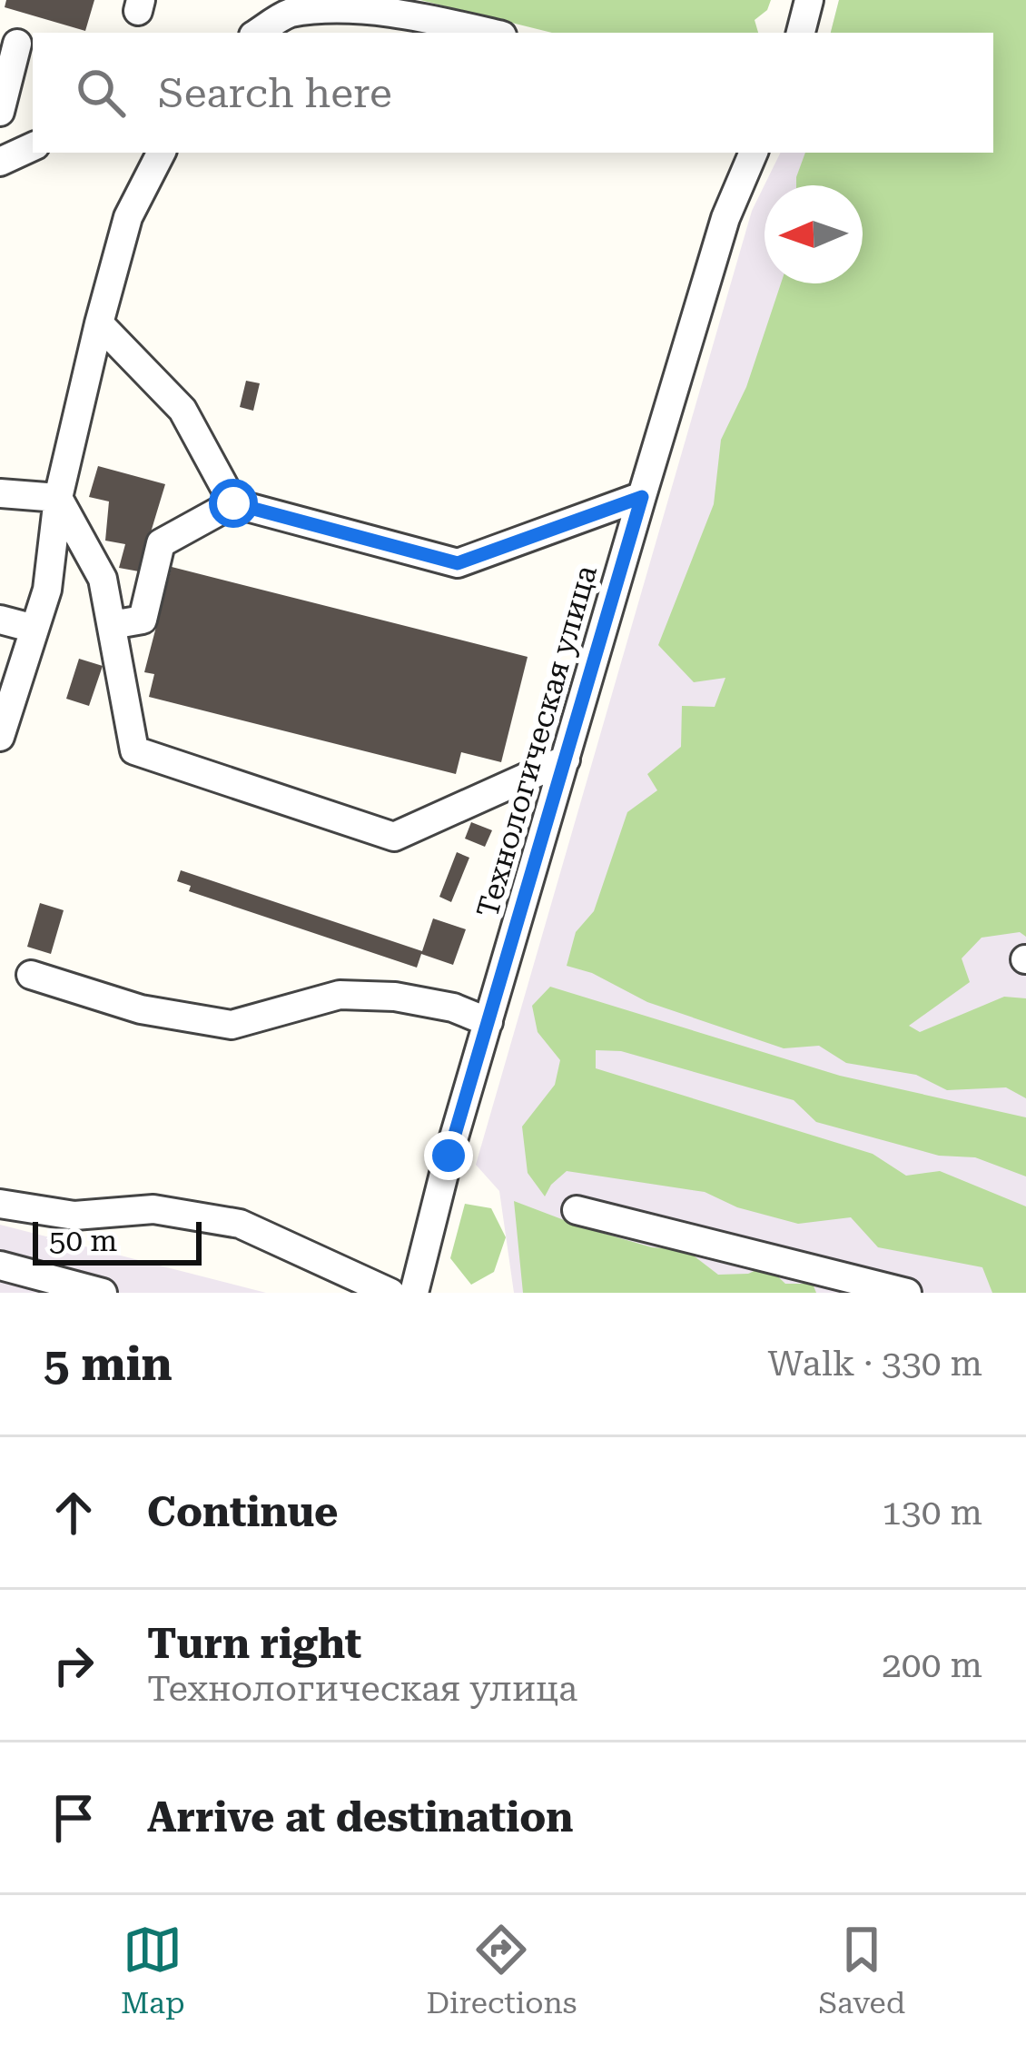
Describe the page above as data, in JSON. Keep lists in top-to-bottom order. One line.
{"streets":{"street":["Технологическая улица"]},"scale_bar":"50 m","north":"left","page":{"search":"Search here","scale":"50 m","heading":["5 min","Walk · 330 m"],"list":[["Continue","130 m"],["Turn right","Технологическая улица","200 m"],"Arrive at destination"],"nav":["Map","Directions","Saved"]}}
